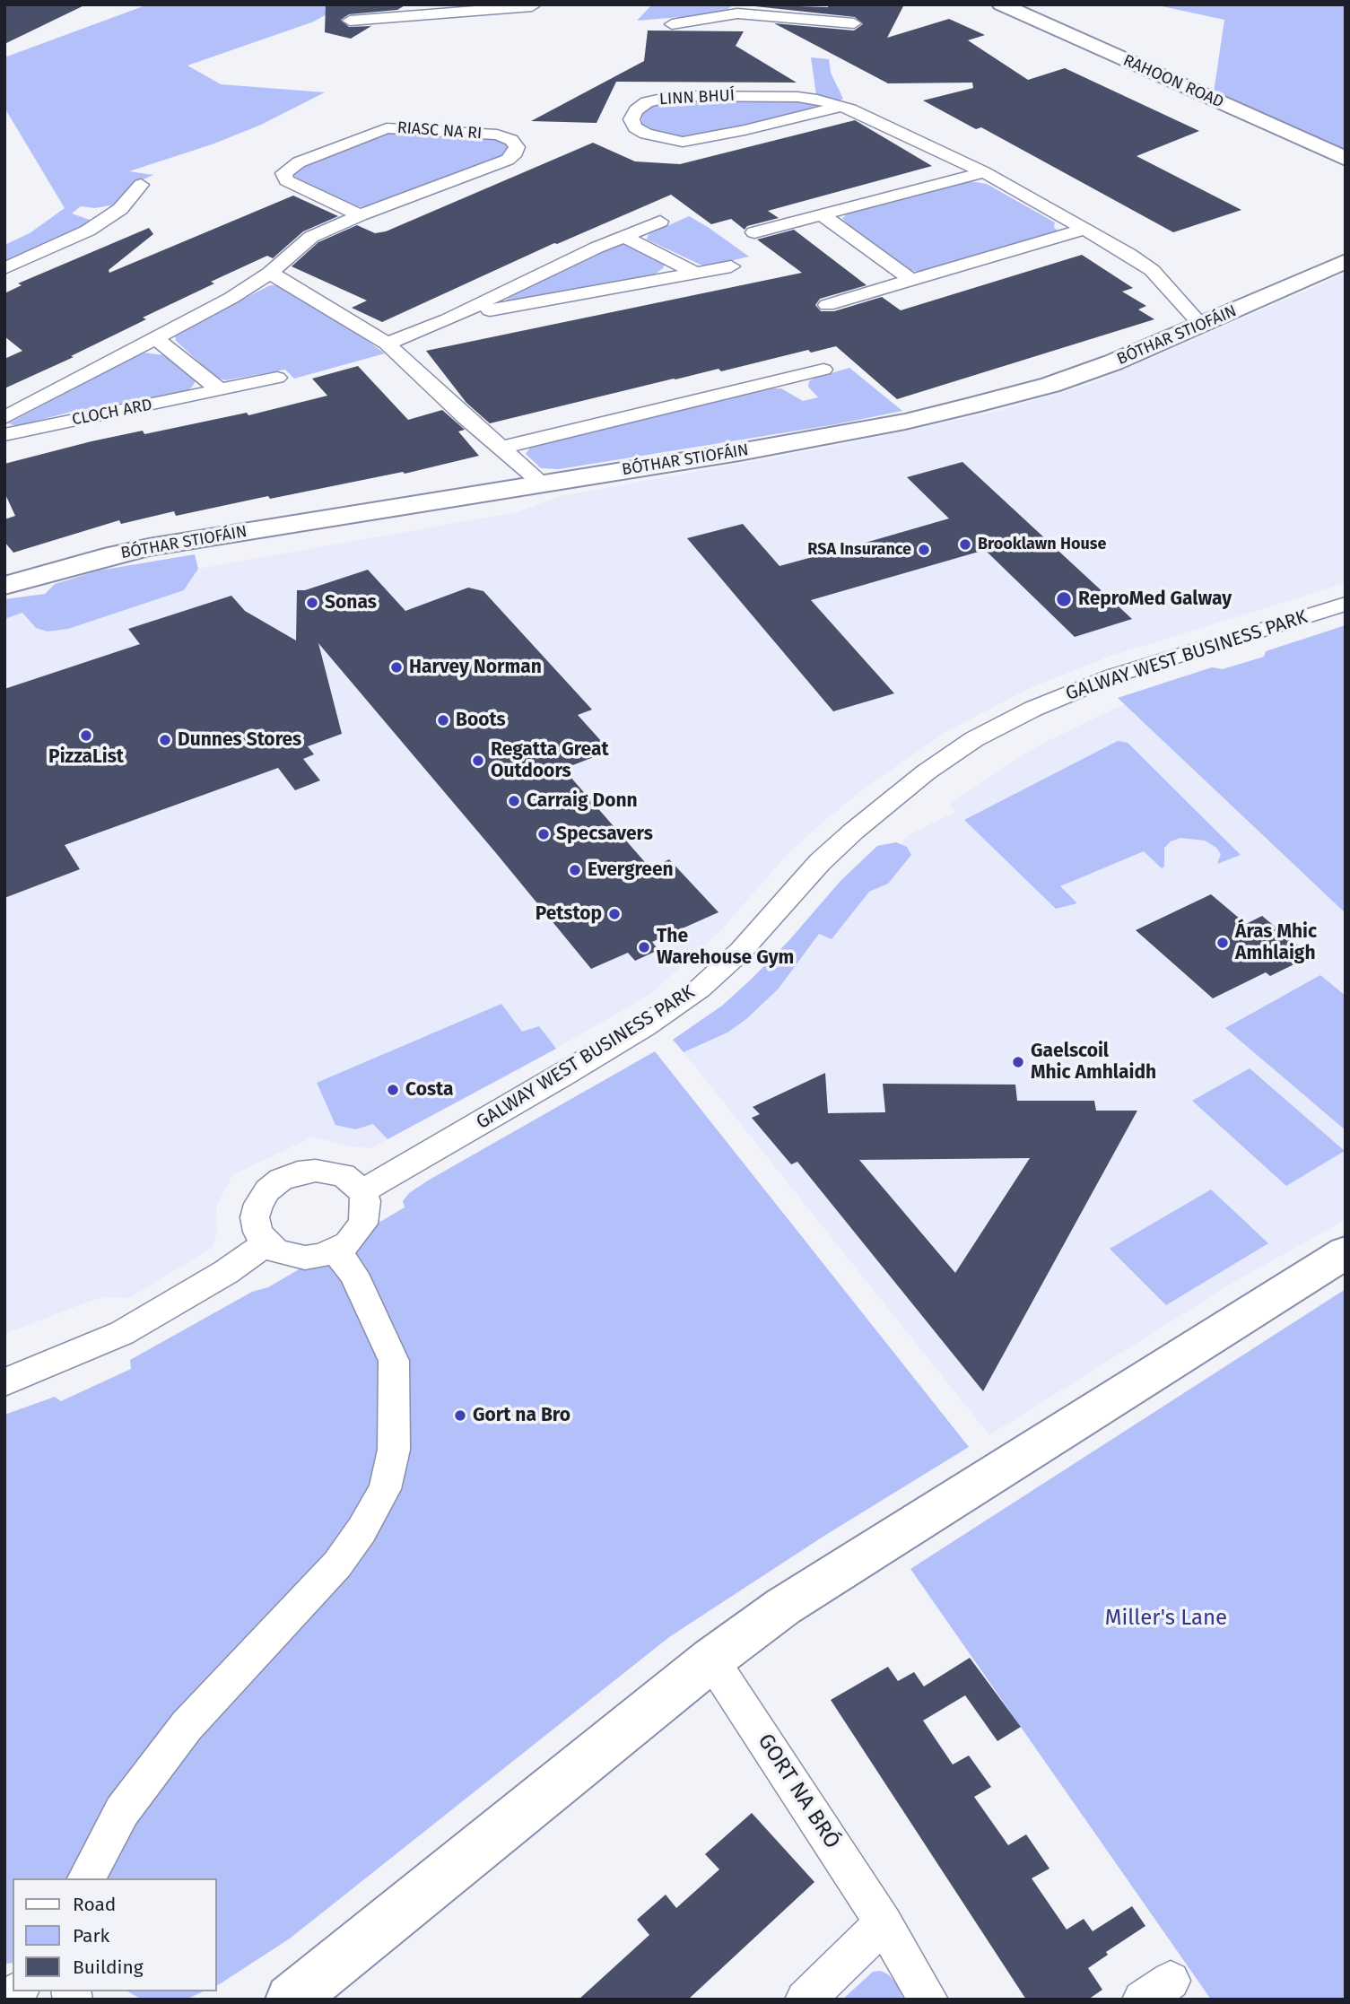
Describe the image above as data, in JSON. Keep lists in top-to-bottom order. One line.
{"streets":{"street":["RAHOON ROAD","LINN BHUÍ","RIASC NA RI","BÓTHAR STIOFÁIN","CLOCH ARD","GALWAY WEST BUSINESS PARK","GORT NA BRÓ"]},"crossings":[["LINN BHUÍ","BÓTHAR STIOFÁIN"],["RIASC NA RI","CLOCH ARD"]],"parks":["Miller's Lane"],"places":["Brooklawn House","RSA Insurance","ReproMed Galway","Sonas","Harvey Norman","Boots","PizzaList","Dunnes Stores","Regatta Great Outdoors","Carraig Donn","Specsavers","Evergreen","Petstop","Áras Mhic Amhlaigh","The Warehouse Gym","Gaelscoil Mhic Amhlaidh","Costa","Gort na Bro"],"legend":["Road","Park","Building"]}
